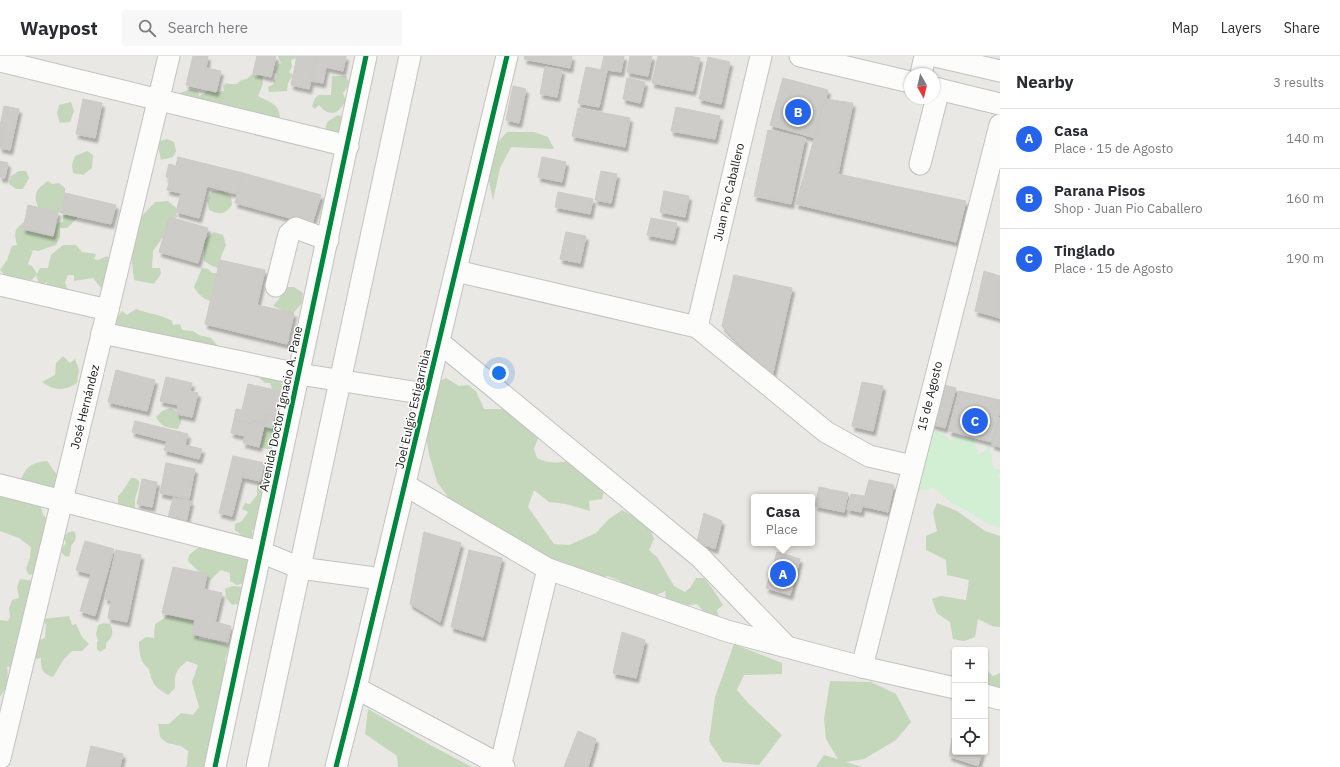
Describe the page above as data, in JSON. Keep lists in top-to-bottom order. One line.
{"streets":{"street":["Juan Pio Caballero","15 de Agosto","José Hernández","Avenida Doctor Ignacio A. Pane","Joel Eulgio Estigarribia"]},"north":"bottom","page":{"header":"Waypost","search":"Search here","nav":["Map","Layers","Share"],"heading":["Nearby","3 results"],"pins":["B","C","A"],"list":[{"mark":"A","name":"Casa","note":"Place · 15 de Agosto","value":"140 m"},{"mark":"B","name":"Parana Pisos","note":"Shop · Juan Pio Caballero","value":"160 m"},{"mark":"C","name":"Tinglado","note":"Place · 15 de Agosto","value":"190 m"}],"popup":["Casa","Place"],"map_buttons":["+","−"]}}
